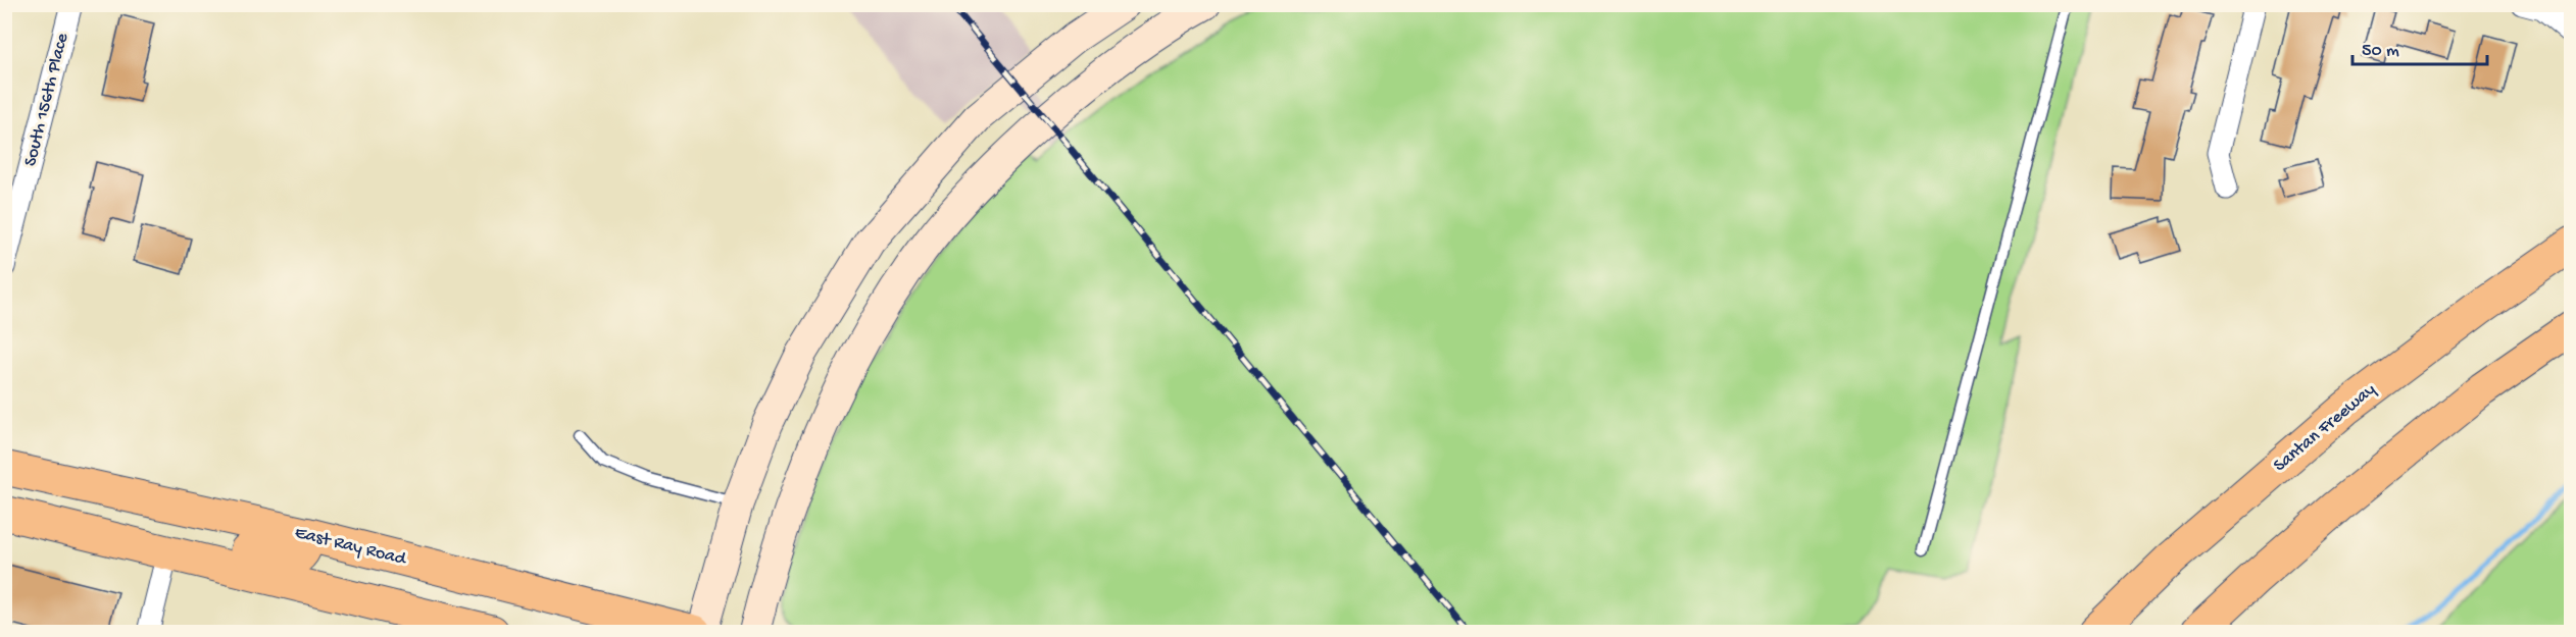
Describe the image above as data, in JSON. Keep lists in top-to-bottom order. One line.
{"streets":{"main road":["Santan Freeway","East Ray Road"],"street":["South 156th Place"]},"scale_bar":"50 m"}
